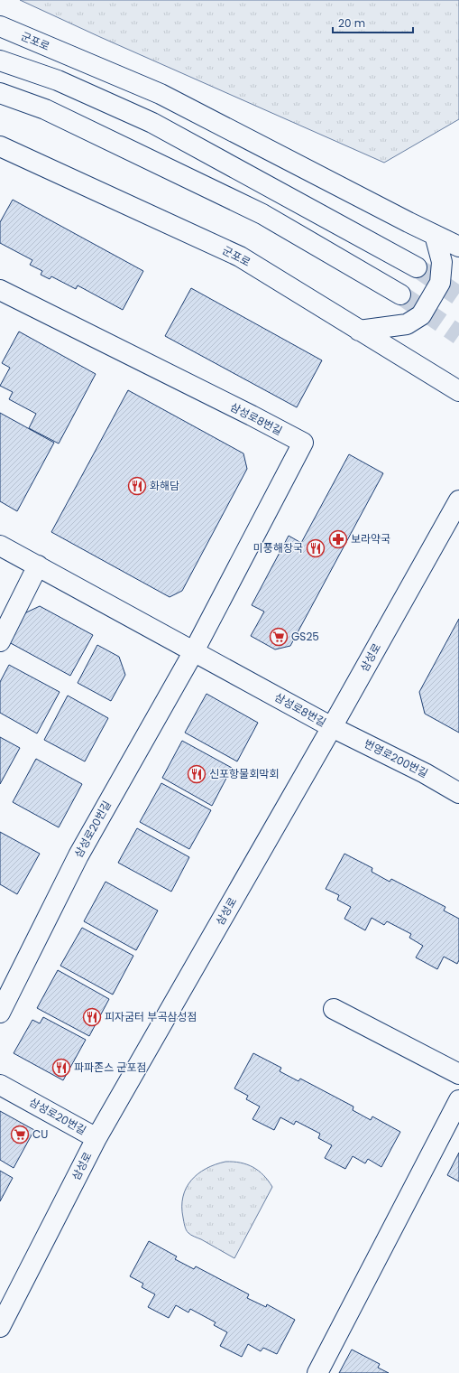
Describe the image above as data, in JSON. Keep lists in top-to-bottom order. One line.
{"streets":{"street":["군포로","삼성로8번길","삼성로","번영로200번길","삼성로20번길"]},"crossings":[["삼성로8번길","삼성로"],["삼성로8번길","번영로200번길"],["삼성로8번길","삼성로20번길"],["삼성로","번영로200번길"],["삼성로","삼성로20번길"]],"places":{"restaurant":["화해담","미풍해장국","신포항물회막회","피자굼터 부곡삼성점","파파존스 군포점"],"pharmacy":["보라약국"],"supermarket":["GS25","CU"]},"scale_bar":"20 m"}
